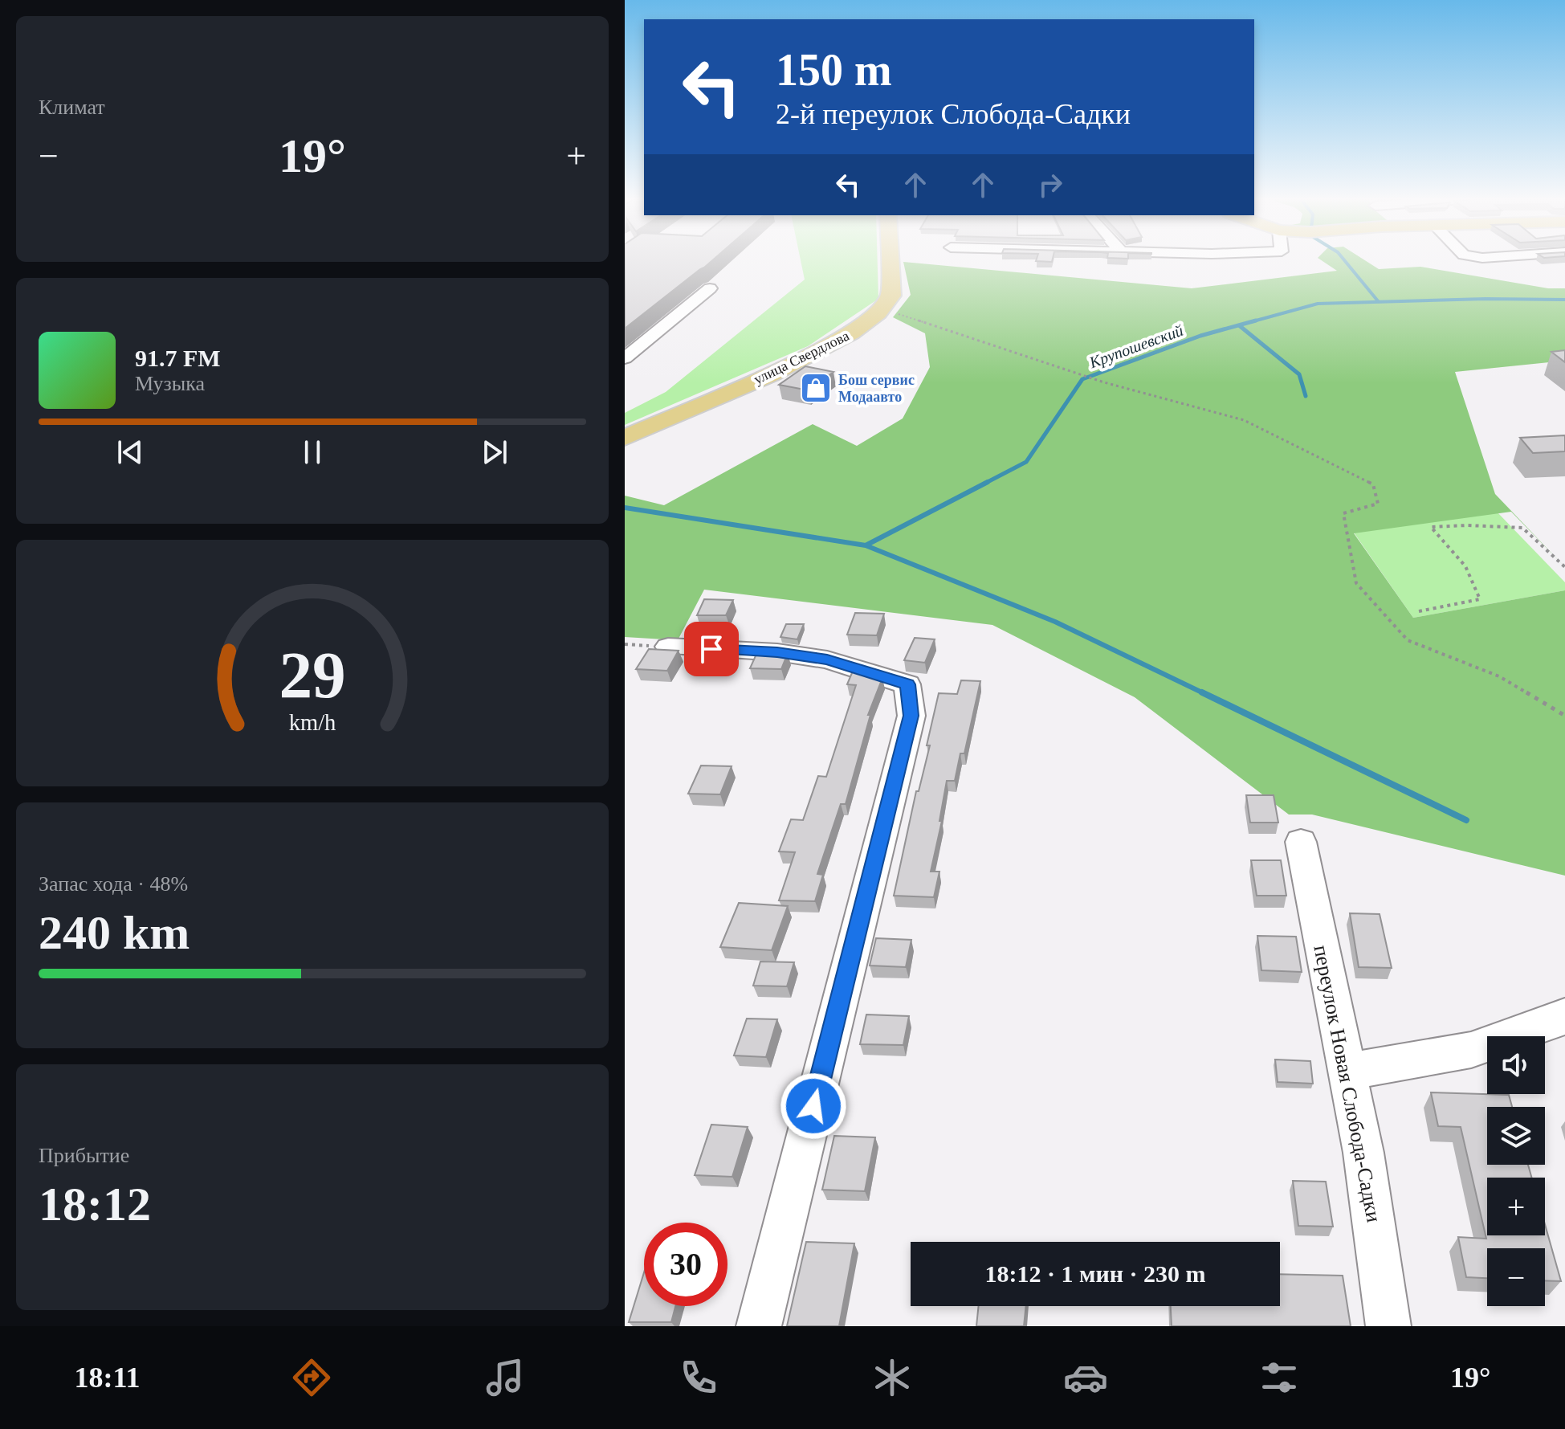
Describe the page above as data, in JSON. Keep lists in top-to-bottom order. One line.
{"streets":{"main road":["улица Свердлова"],"street":["переулок Новая Слобода-Садки"]},"water":["Крупошевский"],"places":{"shop":["Бош сервис Модаавто"]},"page":{"tile":["Климат",["Запас хода · 48%","240 km"],["Прибытие","18:12"]],"turn":["150 m","2-й переулок Слобода-Садки"],"heat":["−","19°","+"],"song":["91.7 FM","Музыка"],"map_buttons":["+","−"],"limit":"30","trip":"18:12 · 1 мин · 230 m","tabs":["18:11","19°"],"gauge":["29","km/h"]}}
